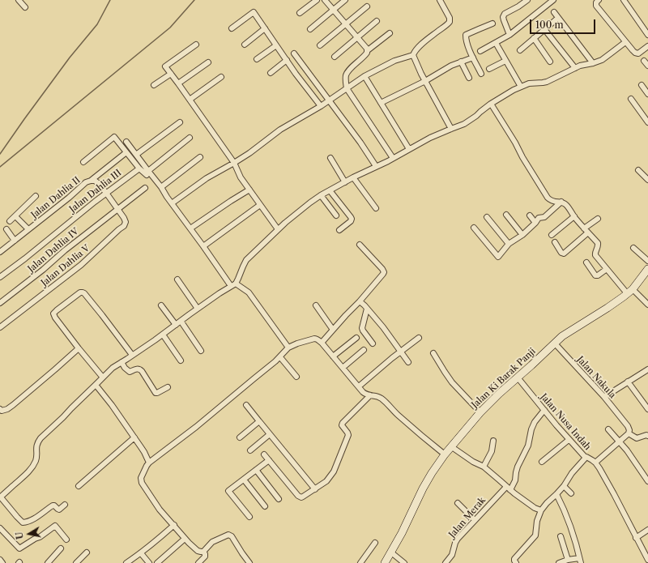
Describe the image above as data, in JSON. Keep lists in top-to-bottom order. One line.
{"streets":{"street":["Jalan Dahlia III","Jalan Dahlia II","Jalan Dahlia IV","Jalan Dahlia V","Jalan Nakula","Jalan Ki Barak Panji","Jalan Nusa Indah","Jalan Merak"]},"crossings":[["Jalan Dahlia III","Jalan Dahlia II"],["Jalan Dahlia II","Jalan Dahlia IV"],["Jalan Dahlia II","Jalan Dahlia V"],["Jalan Dahlia IV","Jalan Dahlia V"],["Jalan Nakula","Jalan Ki Barak Panji"],["Jalan Ki Barak Panji","Jalan Nusa Indah"]],"scale_bar":"100 m","north":"left"}
